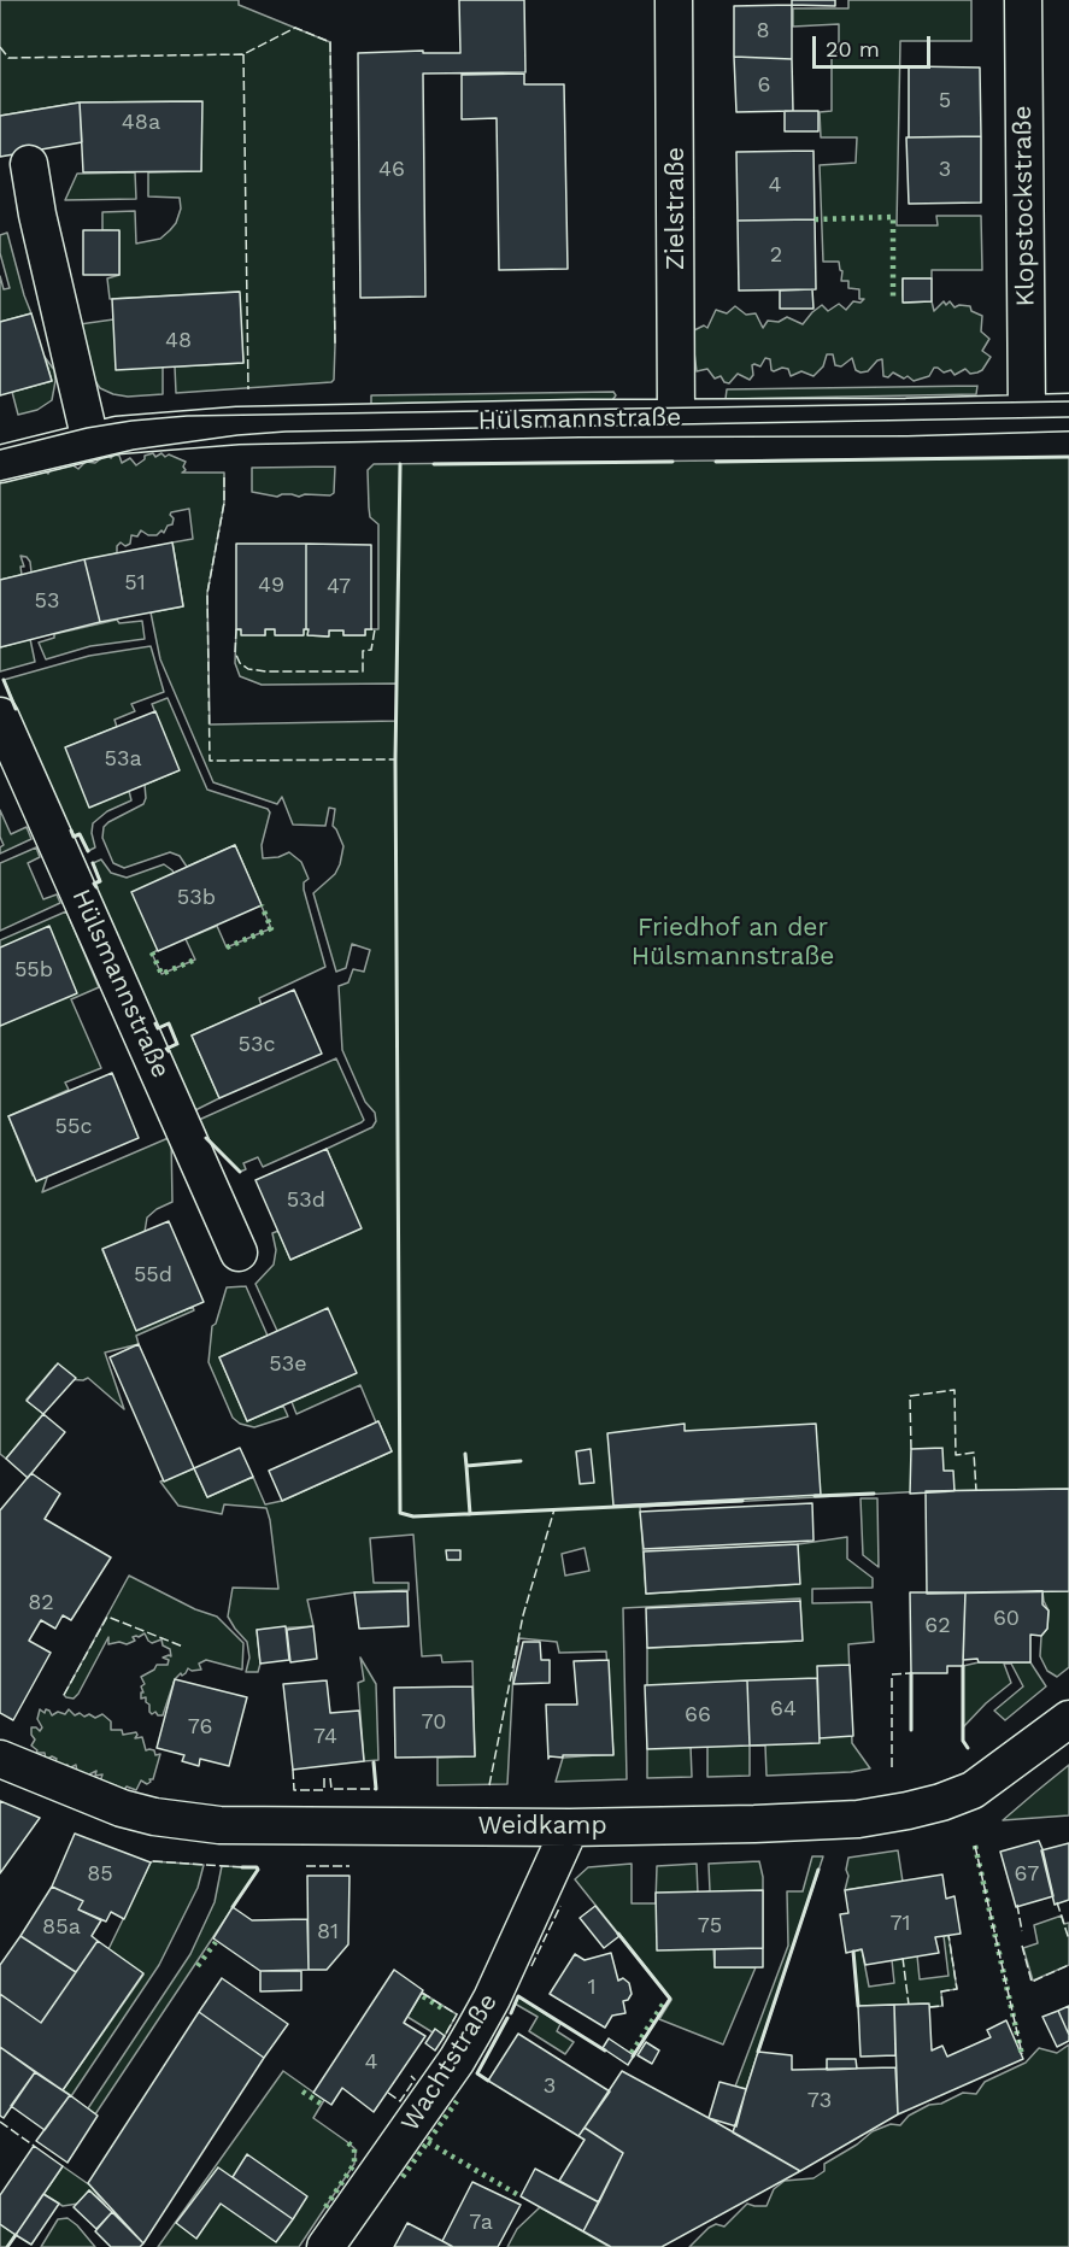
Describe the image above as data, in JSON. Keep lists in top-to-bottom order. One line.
{"streets":{"street":["Klopstockstraße","Zielstraße","Hülsmannstraße","Weidkamp","Wachtstraße"]},"crossings":[["Klopstockstraße","Hülsmannstraße"],["Zielstraße","Hülsmannstraße"],["Weidkamp","Wachtstraße"]],"parks":["Friedhof an der Hülsmannstraße"],"house_numbers":["8","6","5","48a","46","3","4","2","48","51","49","47","53","53a","53b","55b","53c","55c","53d","55d","53e","82","60","62","64","66","70","76","74","85","67","71","75","85a","81","1","4","3","73","7a"],"scale_bar":"20 m"}
